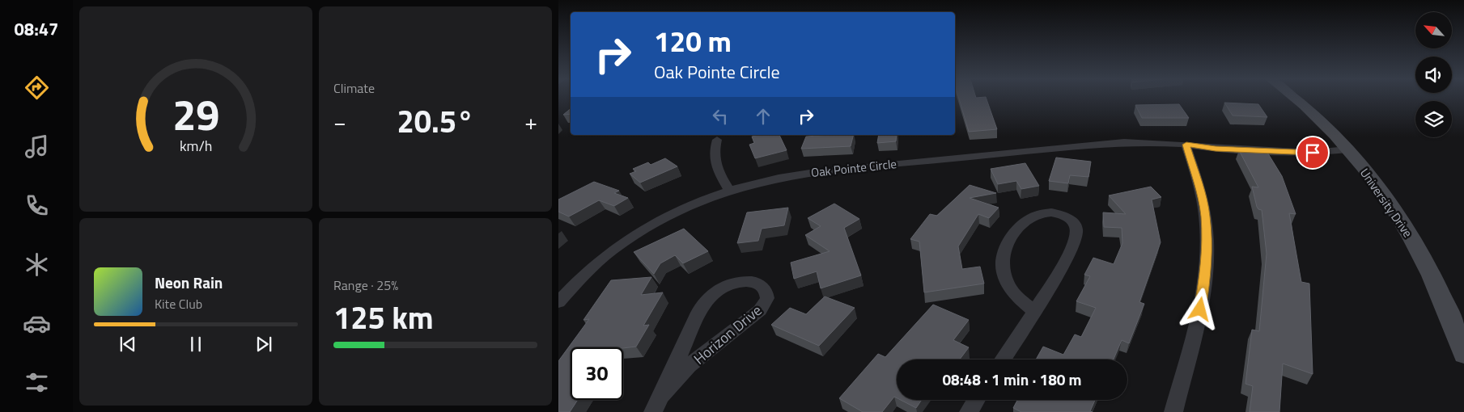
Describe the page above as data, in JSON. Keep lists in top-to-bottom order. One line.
{"streets":{"main road":["University Drive"],"street":["Oak Pointe Circle","Horizon Drive"]},"crossings":[["Oak Pointe Circle","University Drive"]],"north":"top left","page":{"tabs":"08:47","tile":["Climate",["Range · 25%","125 km"]],"turn":["120 m","Oak Pointe Circle"],"heat":["−","20.5°","+"],"song":["Neon Rain","Kite Club"],"limit":"30","trip":"08:48 · 1 min · 180 m","gauge":["29","km/h"]}}
